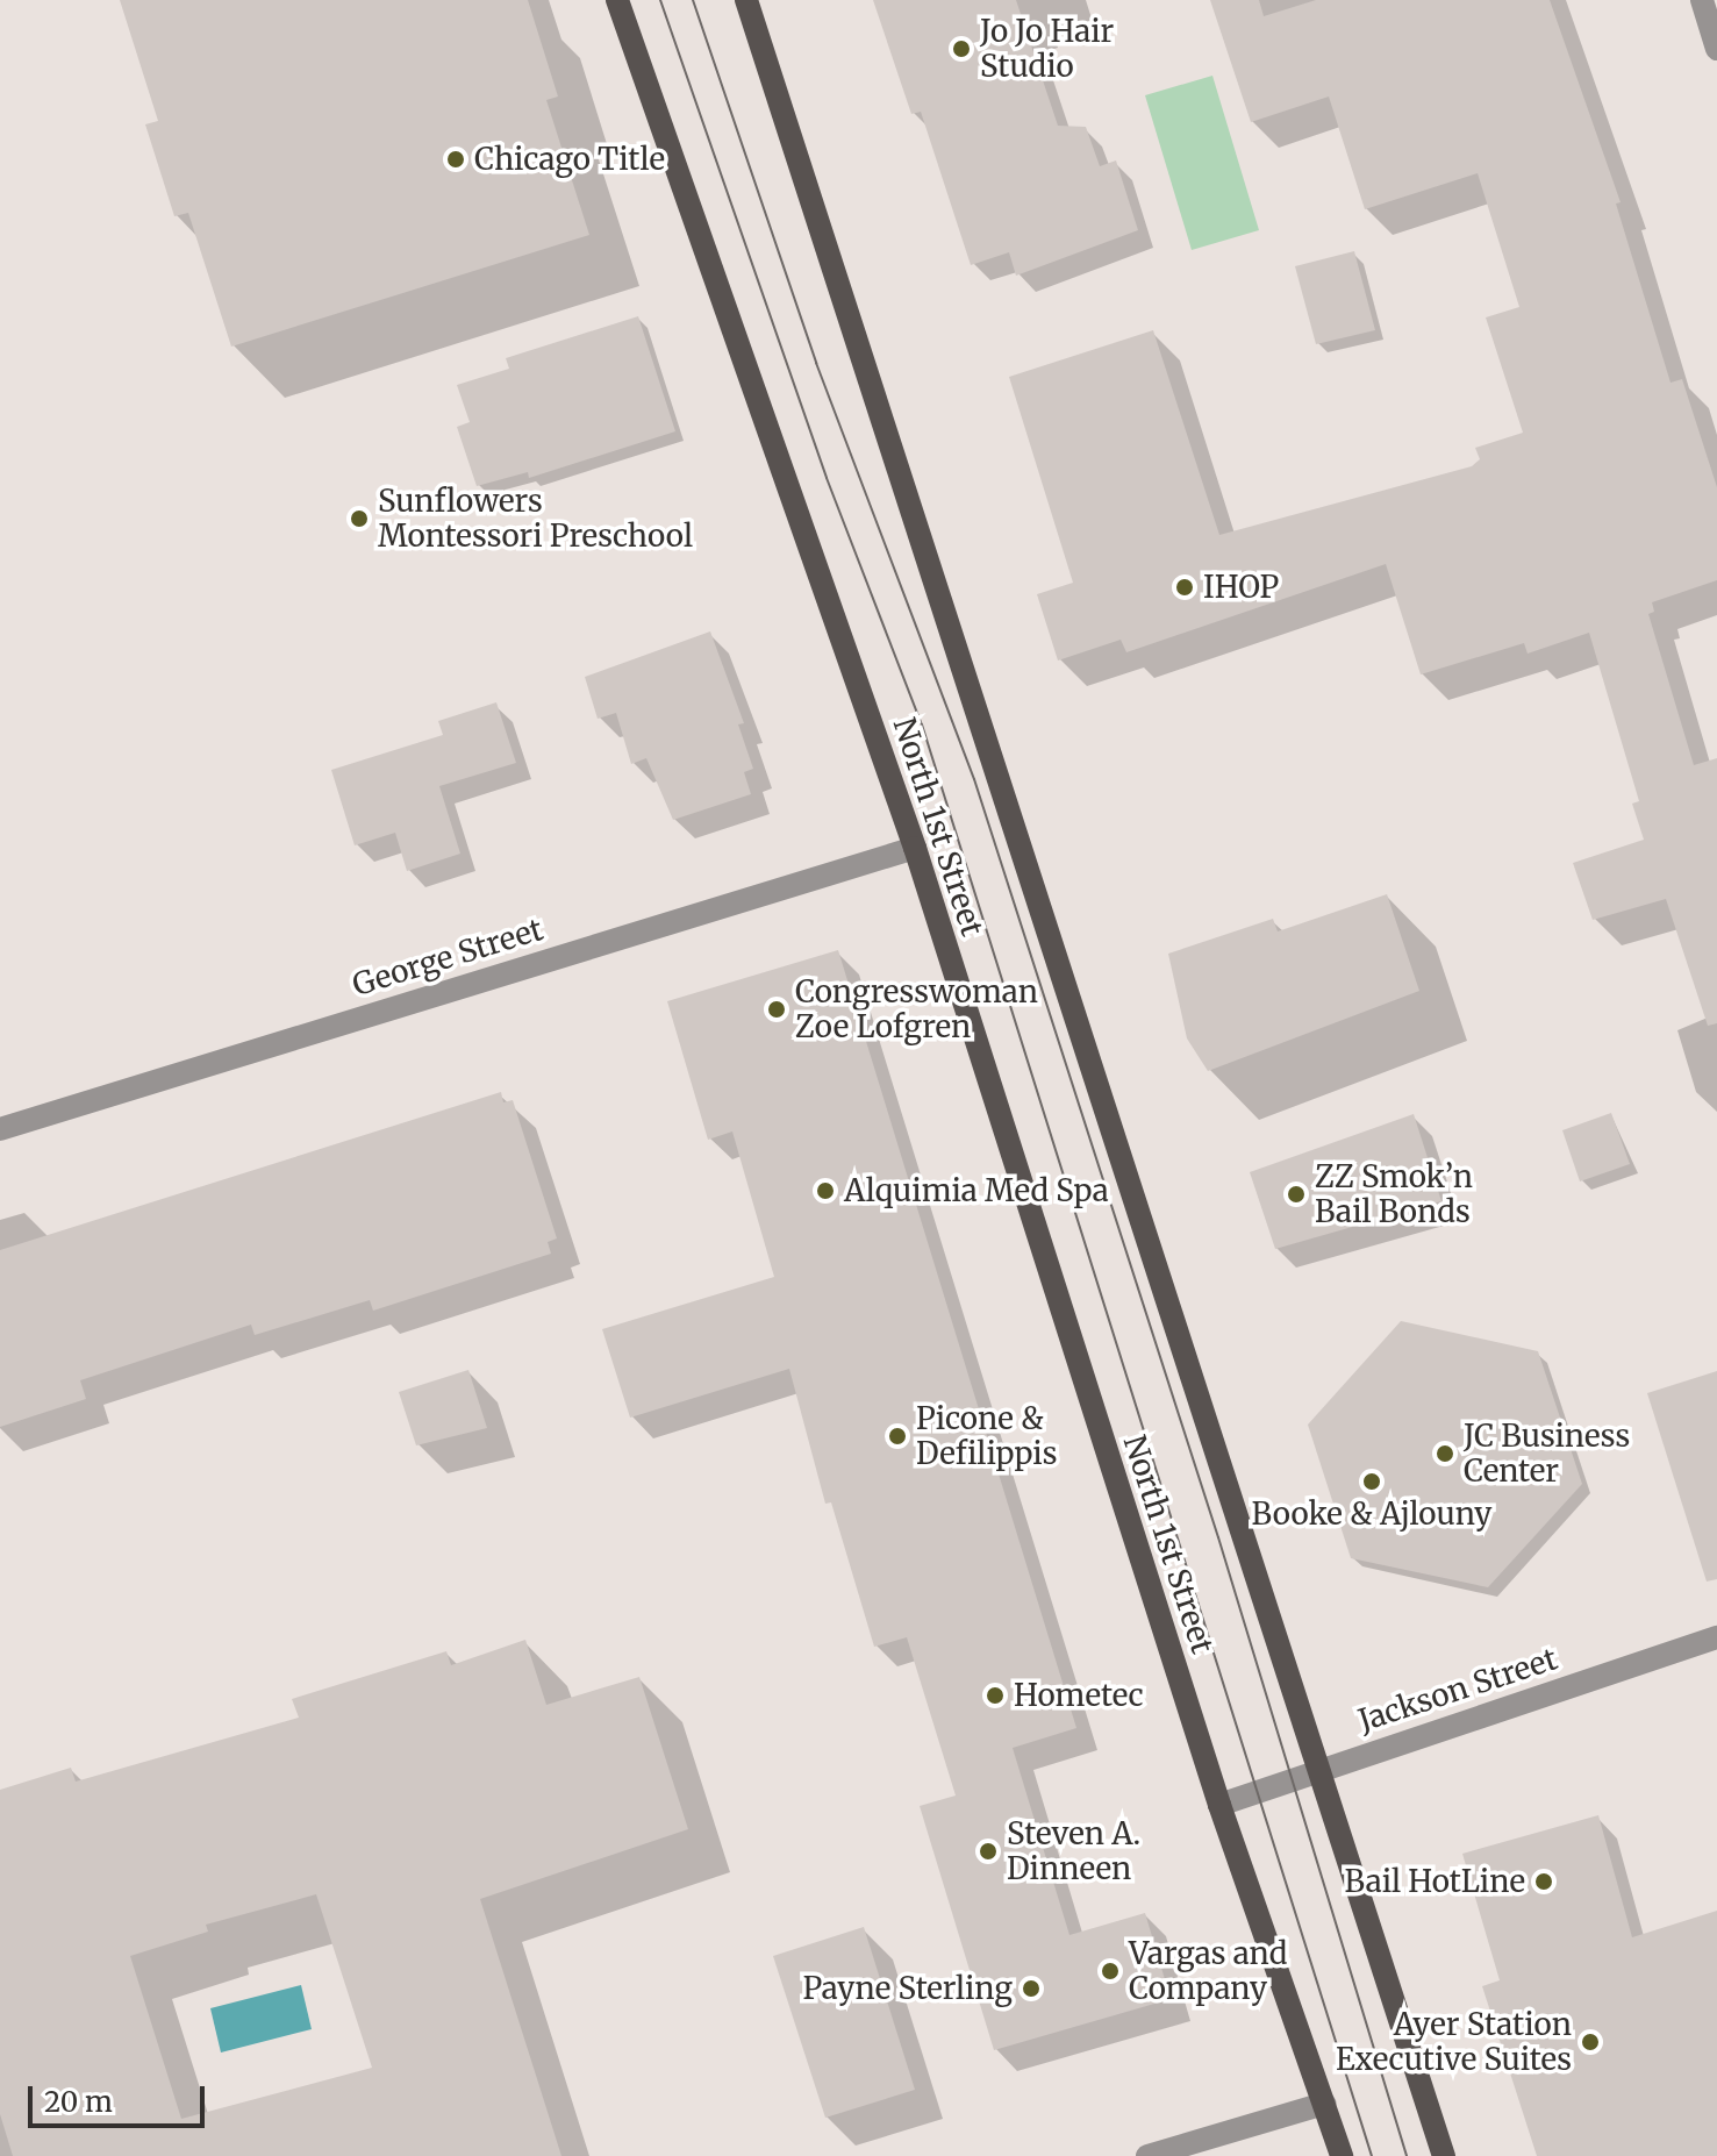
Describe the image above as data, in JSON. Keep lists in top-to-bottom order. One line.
{"streets":{"main road":["North 1st Street"],"street":["George Street","Jackson Street"]},"crossings":[["North 1st Street","George Street"],["North 1st Street","Jackson Street"]],"places":["Jo Jo Hair Studio","Chicago Title","Sunflowers Montessori Preschool","IHOP","Congresswoman Zoe Lofgren","Alquimia Med Spa","ZZ Smok’n Bail Bonds","Picone & Defilippis","JC Business Center","Booke & Ajlouny","Hometec","Steven A. Dinneen","Bail HotLine","Vargas and Company","Payne Sterling","Ayer Station Executive Suites"],"scale_bar":"20 m"}
